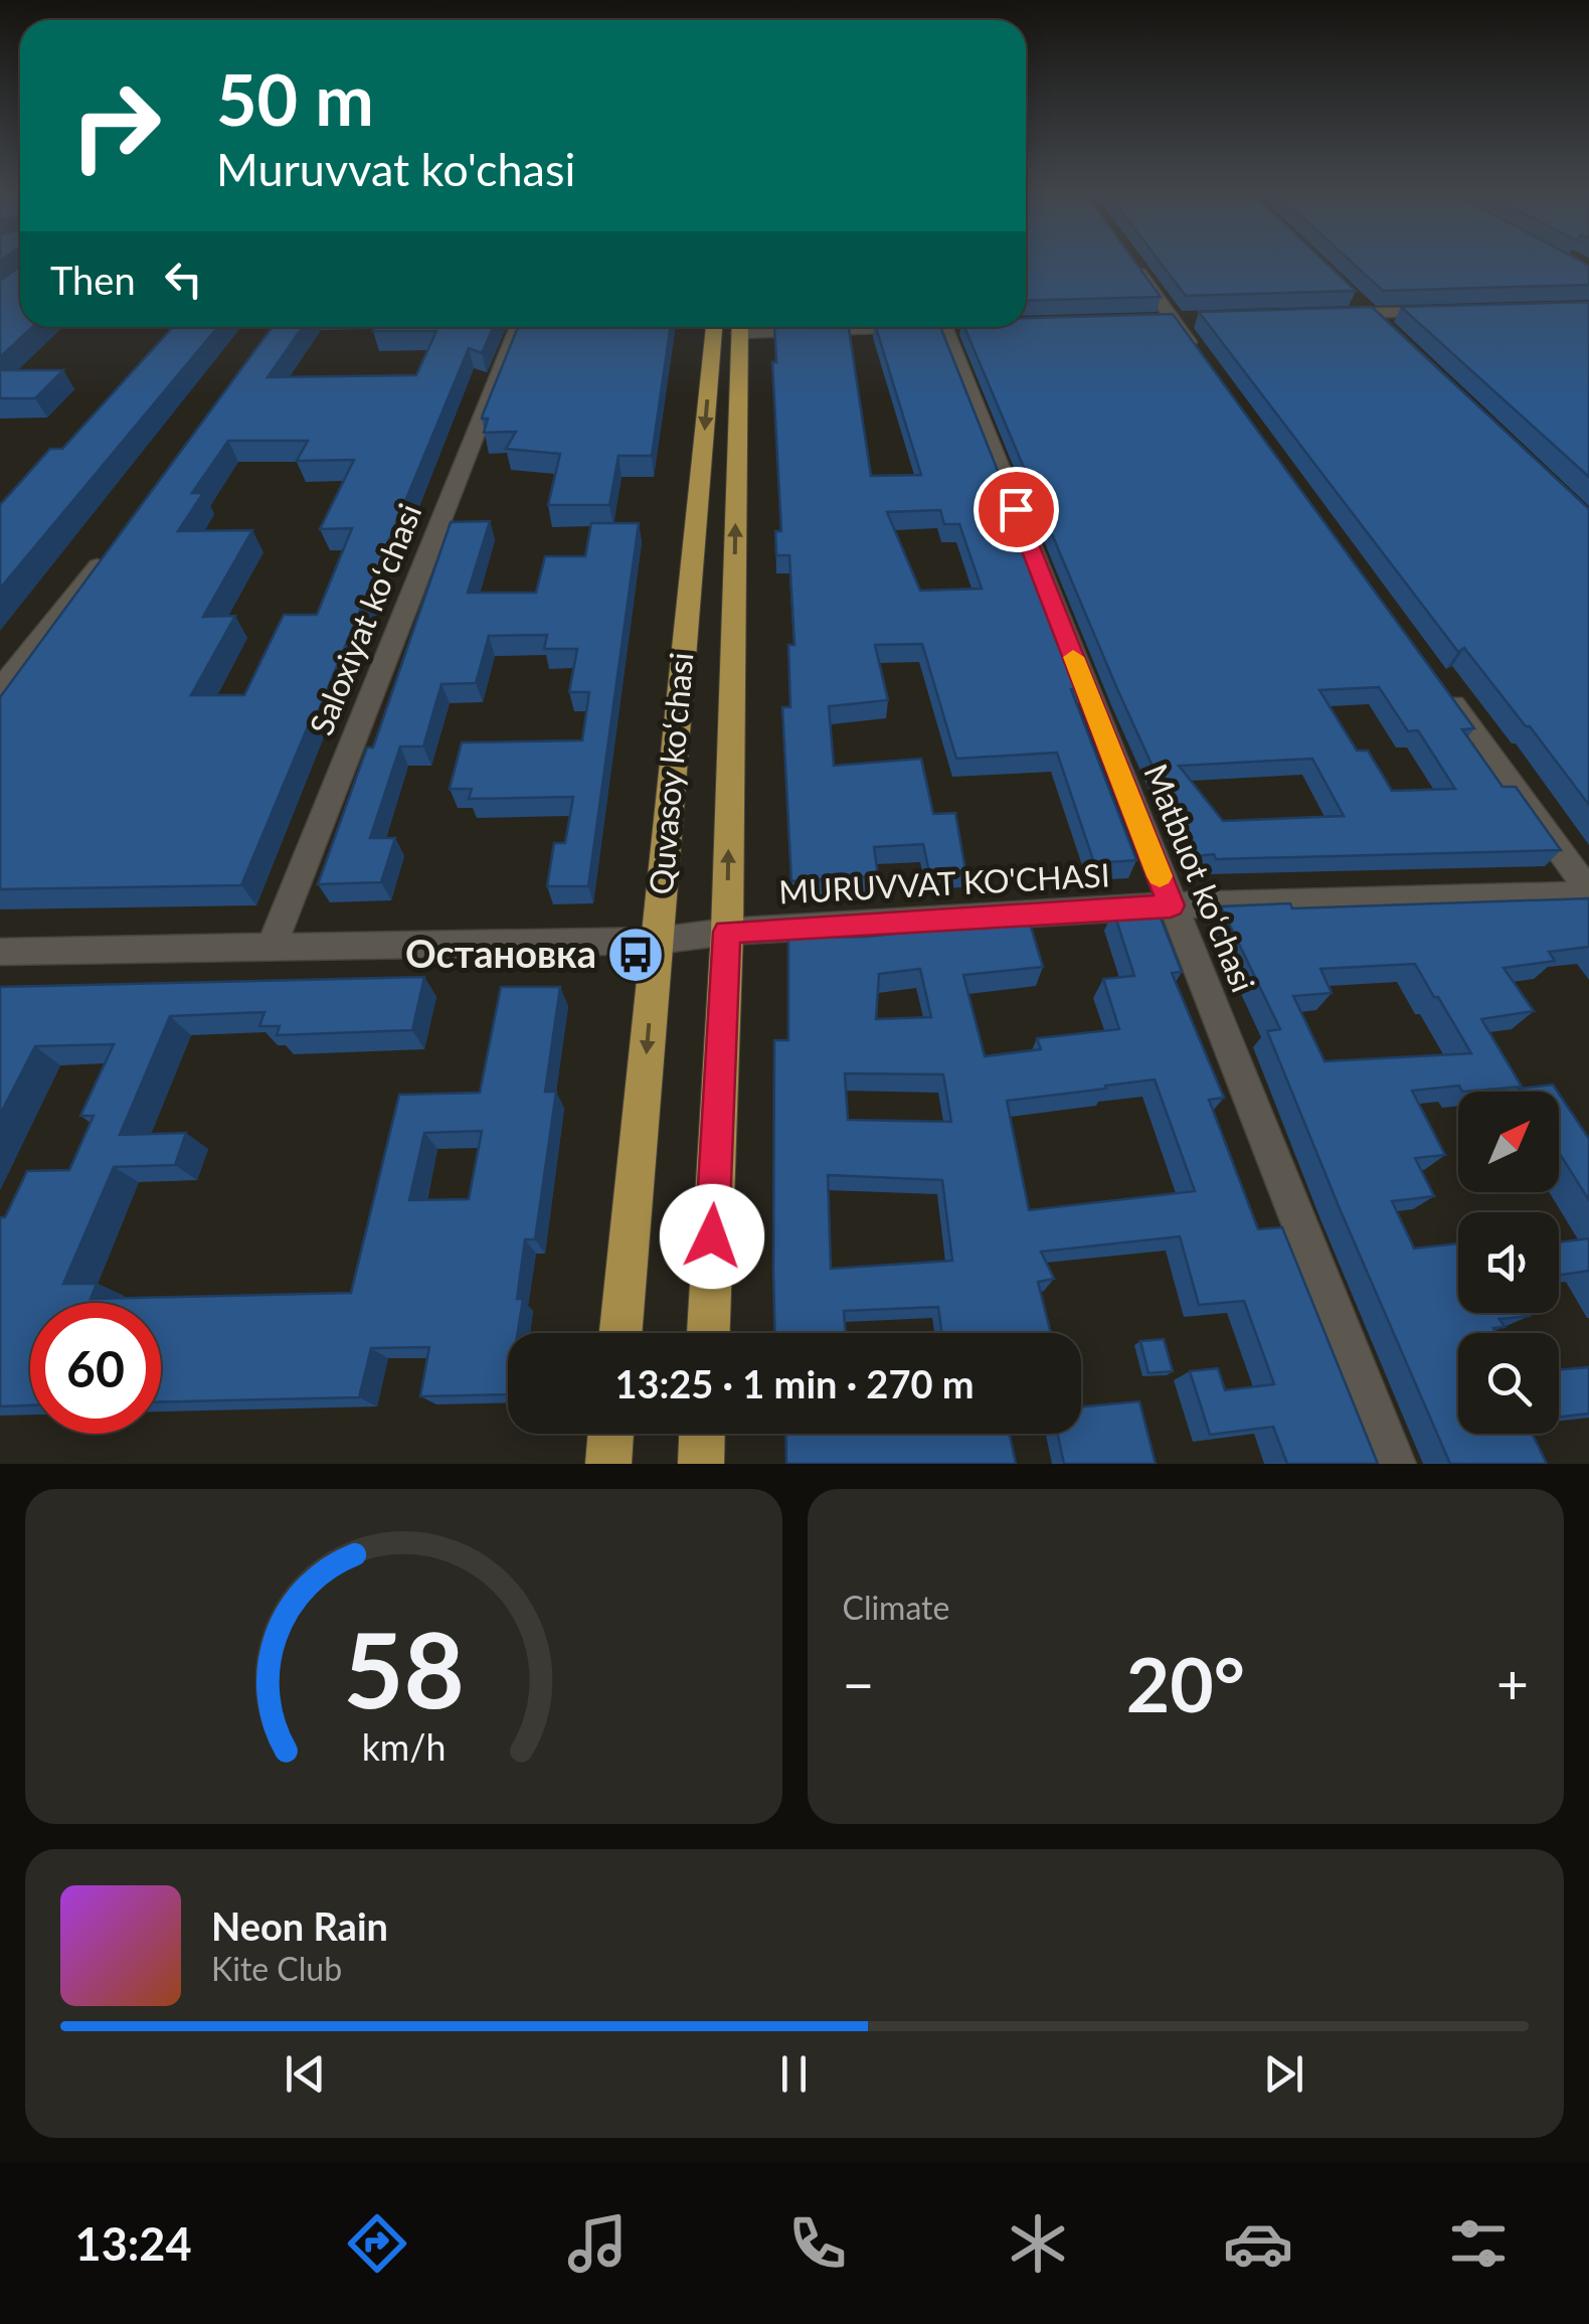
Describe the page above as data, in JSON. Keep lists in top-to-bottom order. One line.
{"streets":{"main road":["Quvasoy koʻchasi"],"street":["Saloxiyat koʻchasi","Matbuot koʻchasi","MURUVVAT KO'CHASI"]},"crossings":[["Quvasoy koʻchasi","MURUVVAT KO'CHASI"],["Matbuot koʻchasi","MURUVVAT KO'CHASI"]],"places":{"bus stop":["Остановка"]},"north":"top right","page":{"turn":["50 m","Muruvvat ko'chasi"],"then":"Then","limit":"60","trip":"13:25 · 1 min · 270 m","tile":"Climate","heat":["−","20°","+"],"song":["Neon Rain","Kite Club"],"tabs":"13:24","gauge":["58","km/h"]}}
